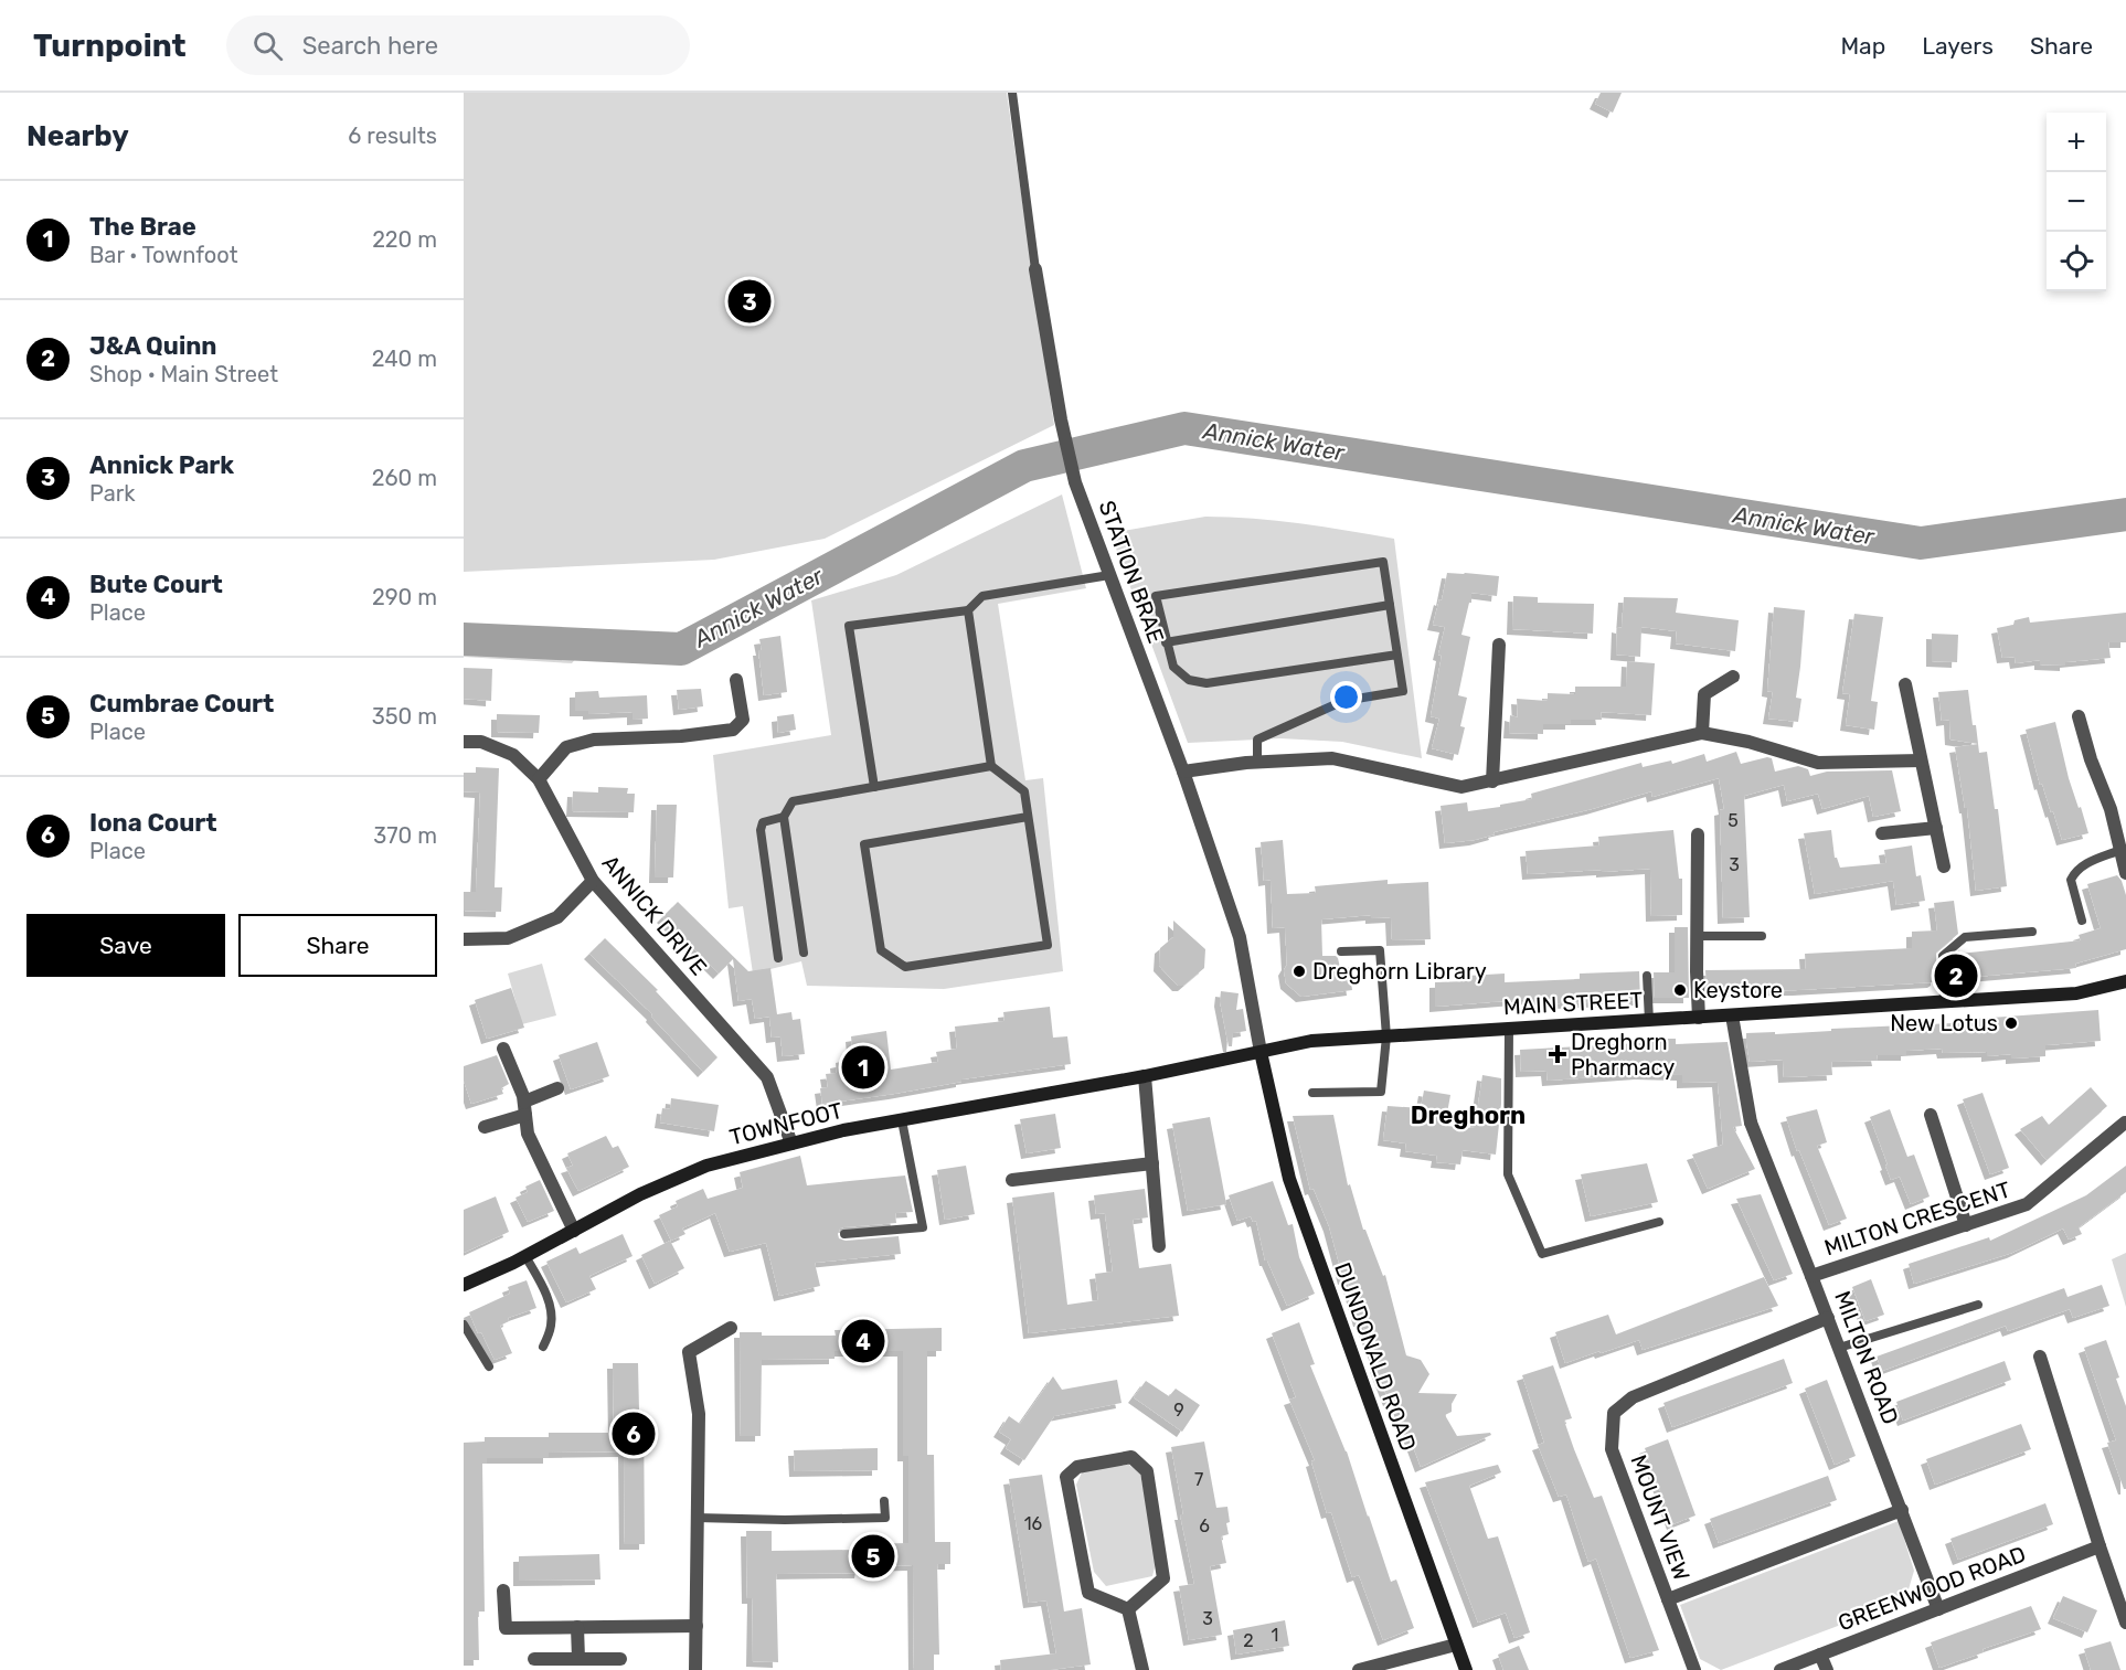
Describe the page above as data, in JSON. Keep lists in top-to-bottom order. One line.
{"streets":{"main road":["MAIN STREET","TOWNFOOT","DUNDONALD ROAD"],"street":["STATION BRAE","ANNICK DRIVE","MILTON CRESCENT","MILTON ROAD","MOUNT VIEW","GREENWOOD ROAD"]},"crossings":[["STATION BRAE","MAIN STREET"],["STATION BRAE","TOWNFOOT"],["STATION BRAE","DUNDONALD ROAD"],["ANNICK DRIVE","TOWNFOOT"],["MAIN STREET","TOWNFOOT"],["MAIN STREET","DUNDONALD ROAD"],["MAIN STREET","MILTON ROAD"],["TOWNFOOT","DUNDONALD ROAD"],["MILTON CRESCENT","MILTON ROAD"],["MILTON ROAD","MOUNT VIEW"],["MILTON ROAD","GREENWOOD ROAD"]],"districts":["Dreghorn"],"water":["Annick Water"],"places":{"other":["Dreghorn Library","Keystore","New Lotus"],"health":["Dreghorn Pharmacy"]},"house_numbers":["5","3","9","7","16","6","3","1","2"],"page":{"header":"Turnpoint","search":"Search here","nav":["Map","Layers","Share"],"heading":["Nearby","6 results"],"map_buttons":["+","−"],"list":[{"mark":"1","name":"The Brae","note":"Bar · Townfoot","value":"220 m"},{"mark":"2","name":"J&A Quinn","note":"Shop · Main Street","value":"240 m"},{"mark":"3","name":"Annick Park","note":"Park","value":"260 m"},{"mark":"4","name":"Bute Court","note":"Place","value":"290 m"},{"mark":"5","name":"Cumbrae Court","note":"Place","value":"350 m"},{"mark":"6","name":"Iona Court","note":"Place","value":"370 m"}],"pins":["3","2","1","4","6","5"],"buttons":["Save","Share"]}}
